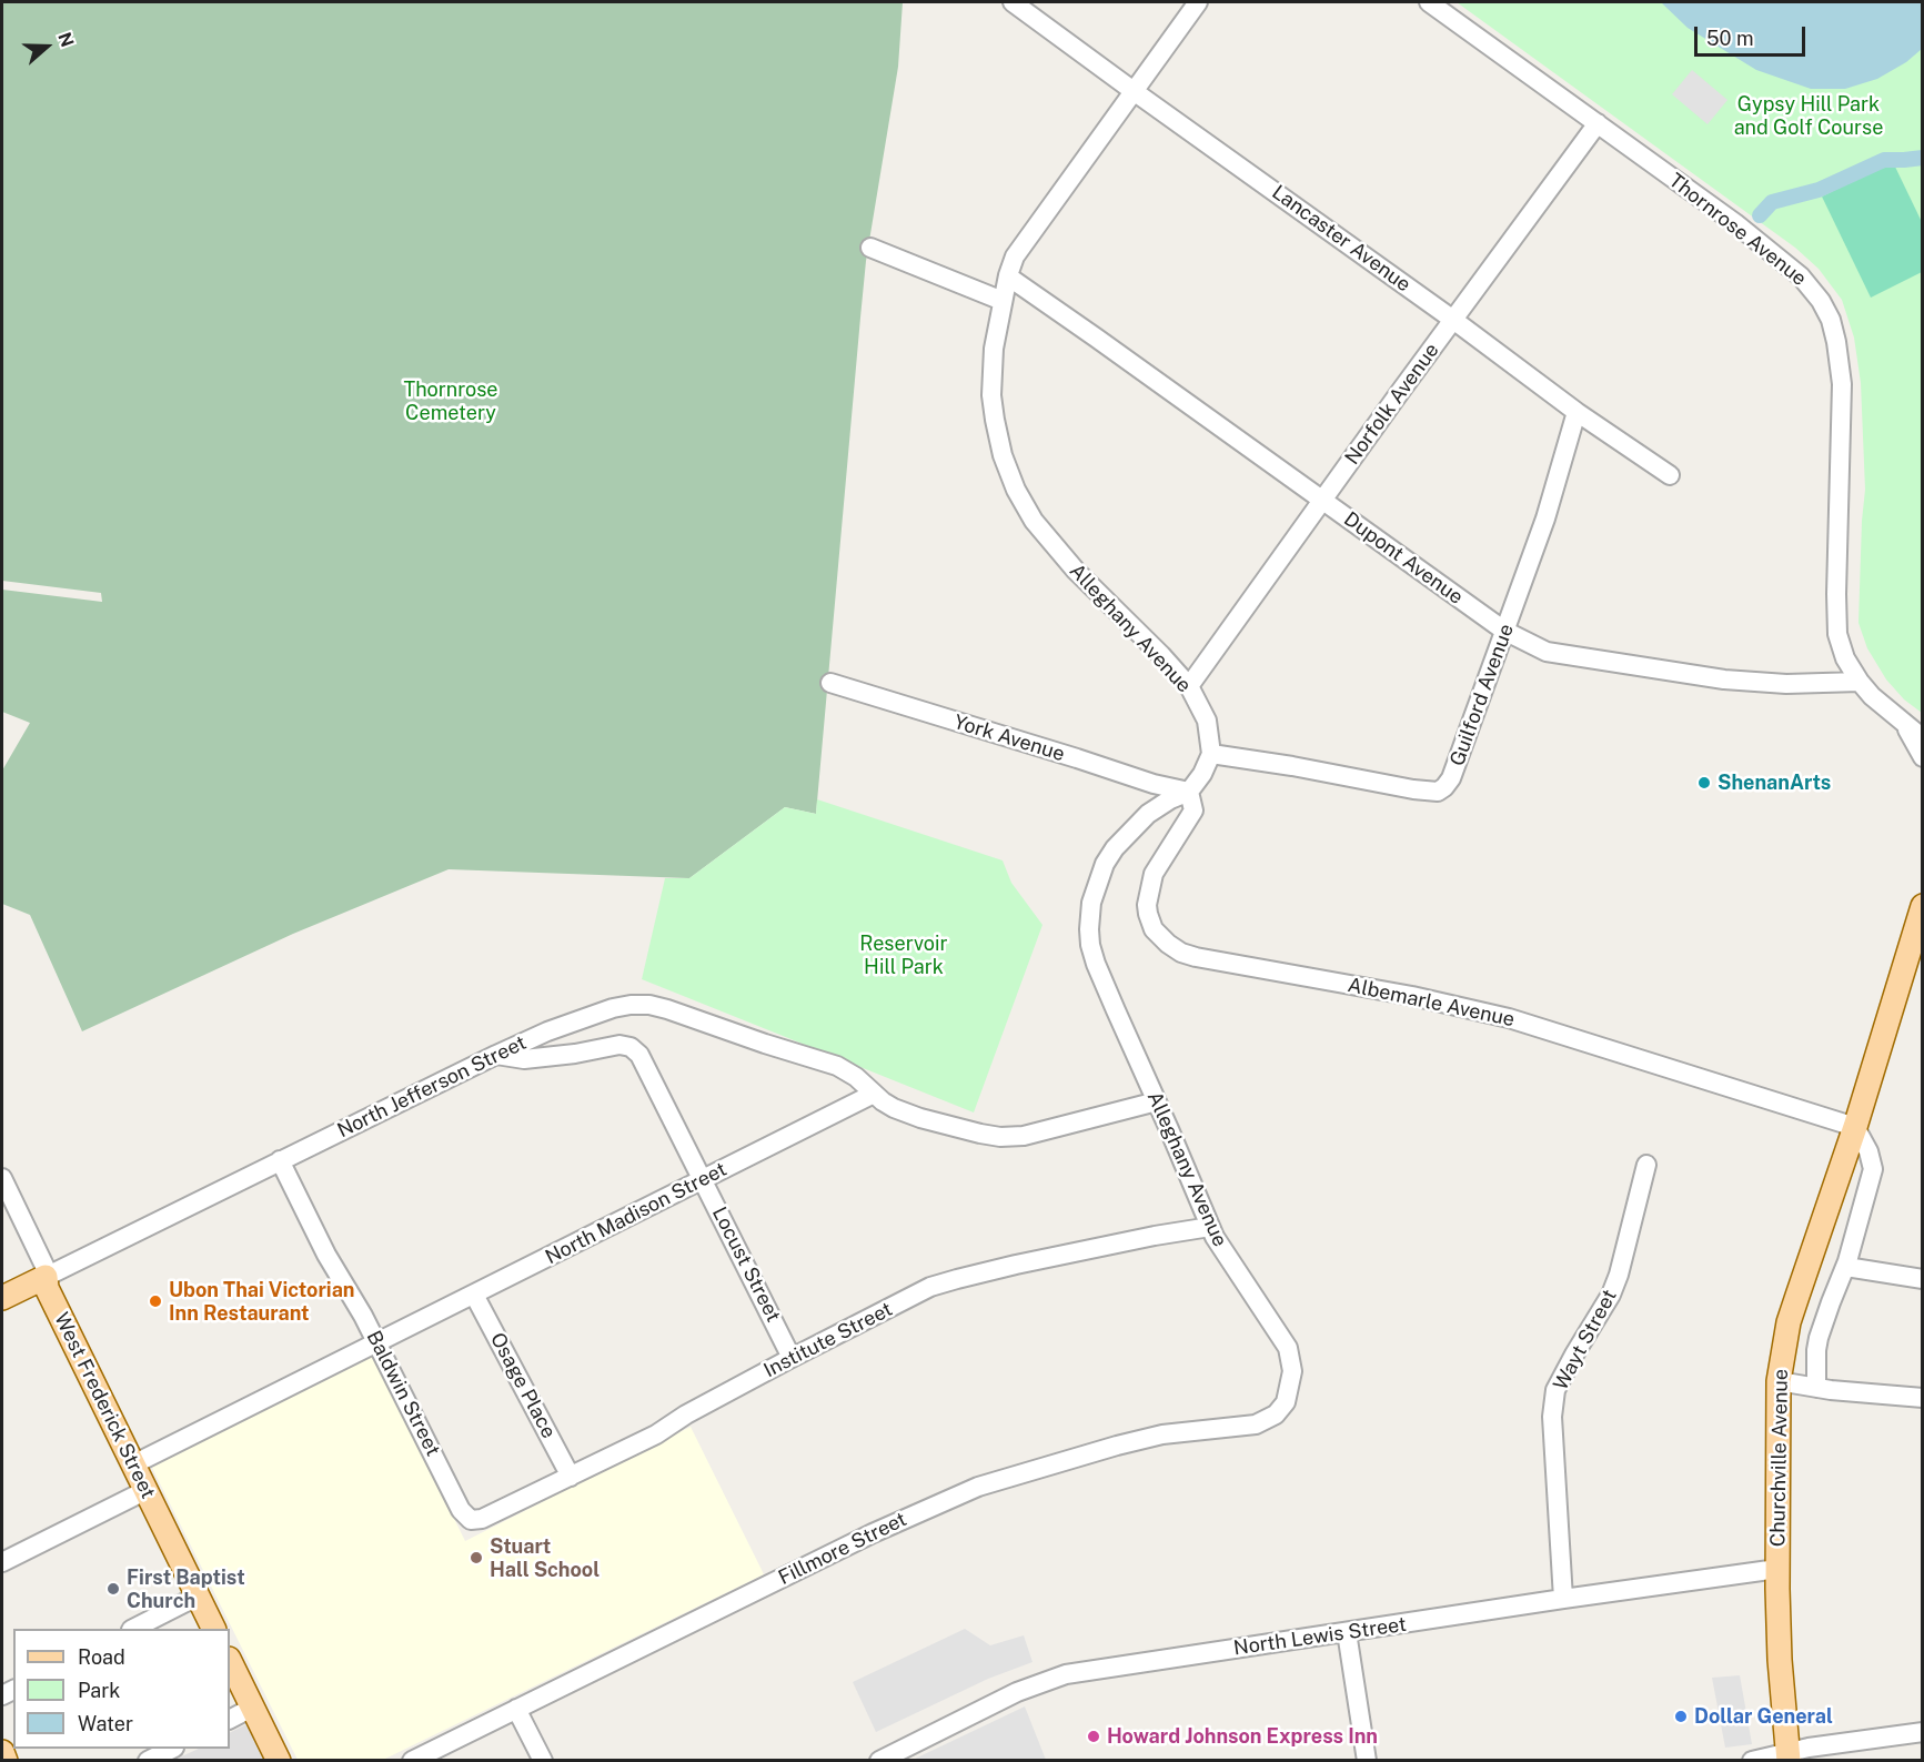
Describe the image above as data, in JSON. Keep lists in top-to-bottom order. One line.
{"streets":{"main road":["North Jefferson Street","West Frederick Street","Churchville Avenue"],"street":["Thornrose Avenue","Lancaster Avenue","Norfolk Avenue","Dupont Avenue","Alleghany Avenue","Guilford Avenue","York Avenue","Albemarle Avenue","North Madison Street","Locust Street","Institute Street","Wayt Street","Osage Place","Baldwin Street","Fillmore Street","North Lewis Street"]},"crossings":[["Thornrose Avenue","Norfolk Avenue"],["Thornrose Avenue","Dupont Avenue"],["Lancaster Avenue","Norfolk Avenue"],["Lancaster Avenue","Alleghany Avenue"],["Lancaster Avenue","Guilford Avenue"],["Norfolk Avenue","Dupont Avenue"],["Norfolk Avenue","Alleghany Avenue"],["Dupont Avenue","Alleghany Avenue"],["Dupont Avenue","Guilford Avenue"],["Alleghany Avenue","Guilford Avenue"],["Alleghany Avenue","York Avenue"],["Alleghany Avenue","Albemarle Avenue"],["Alleghany Avenue","Institute Street"],["Alleghany Avenue","Fillmore Street"],["York Avenue","Albemarle Avenue"],["Albemarle Avenue","Churchville Avenue"],["North Jefferson Street","North Madison Street"],["North Jefferson Street","Locust Street"],["North Jefferson Street","Baldwin Street"],["North Jefferson Street","West Frederick Street"],["North Madison Street","Locust Street"],["North Madison Street","Osage Place"],["North Madison Street","Baldwin Street"],["North Madison Street","West Frederick Street"],["Locust Street","Institute Street"],["Institute Street","Osage Place"],["Institute Street","Baldwin Street"],["Wayt Street","North Lewis Street"],["Churchville Avenue","North Lewis Street"]],"parks":["Gypsy Hill Park and Golf Course","Thornrose Cemetery","Reservoir Hill Park"],"places":["ShenanArts","Ubon Thai Victorian Inn Restaurant","Stuart Hall School","First Baptist Church","Dollar General","Howard Johnson Express Inn"],"legend":["Road","Park","Water"],"scale_bar":"50 m","north":"right"}
